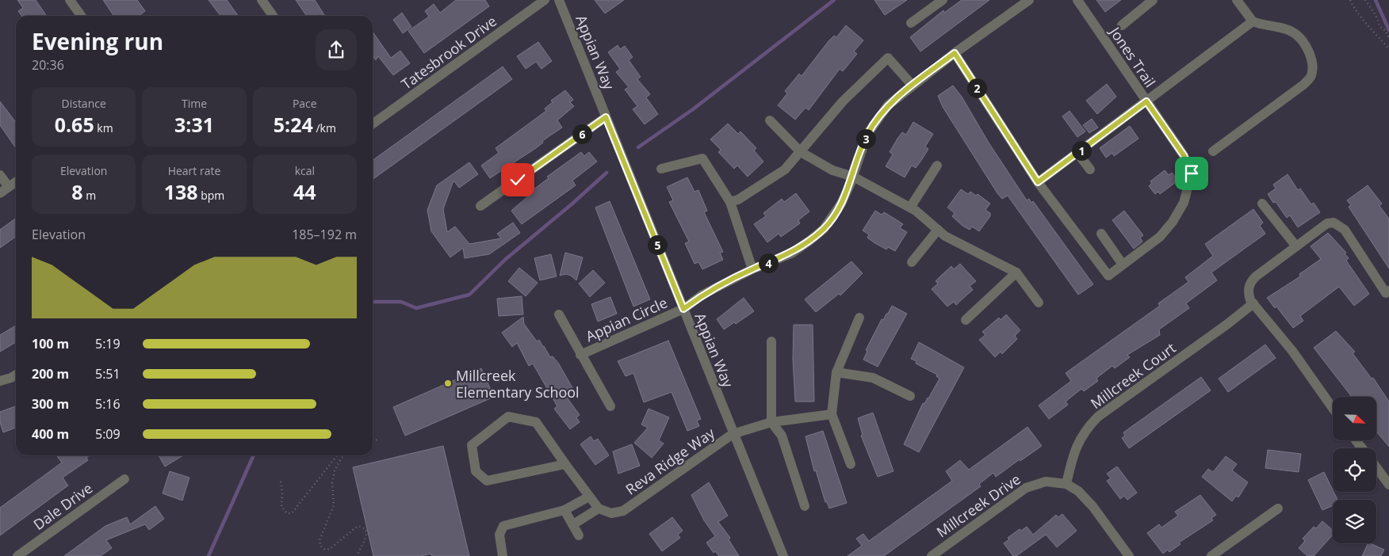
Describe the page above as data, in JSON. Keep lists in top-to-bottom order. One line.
{"streets":{"street":["Tatesbrook Drive","Appian Way","Jones Trail","Appian Circle","Millcreek Court","Reva Ridge Way","Millcreek Drive","Dale Drive"]},"crossings":[["Appian Way","Appian Circle"],["Appian Way","Reva Ridge Way"],["Millcreek Court","Millcreek Drive"]],"places":["Millcreek Elementary School"],"north":"bottom right","page":{"heading":["Evening run","20:36"],"pins":["2","6","3","1","5","4"],"stats":[["Distance","0.65 km"],["Time","3:31"],["Pace","5:24 /km"],["Elevation","8 m"],["Heart rate","138 bpm"],["kcal","44"]],"chart":["Elevation","185–192 m"],"list":[{"name":"100 m","note":"5:19"},{"name":"200 m","note":"5:51"},{"name":"300 m","note":"5:16"},{"name":"400 m","note":"5:09"}]}}
